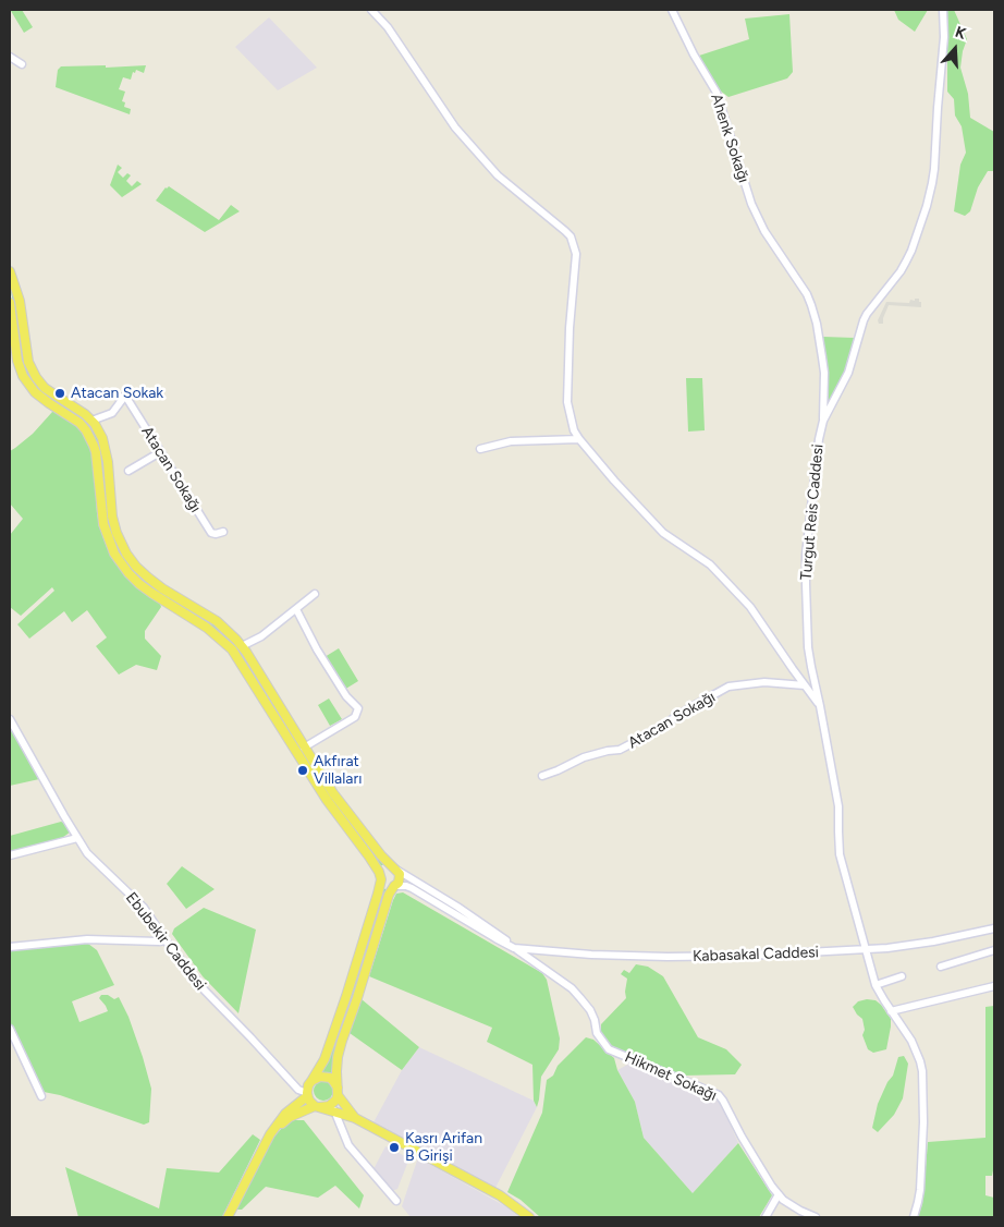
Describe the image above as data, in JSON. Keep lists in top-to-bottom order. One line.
{"streets":{"street":["Ahenk Sokağı","Atacan Sokağı","Turgut Reis Caddesi","Ebubekir Caddesi","Kabasakal Caddesi","Hikmet Sokağı"]},"crossings":[["Ahenk Sokağı","Turgut Reis Caddesi"],["Turgut Reis Caddesi","Kabasakal Caddesi"],["Kabasakal Caddesi","Hikmet Sokağı"]],"places":["Atacan Sokak","Akfırat Villaları","Kasrı Arifan B Girişi"],"north":"top"}
